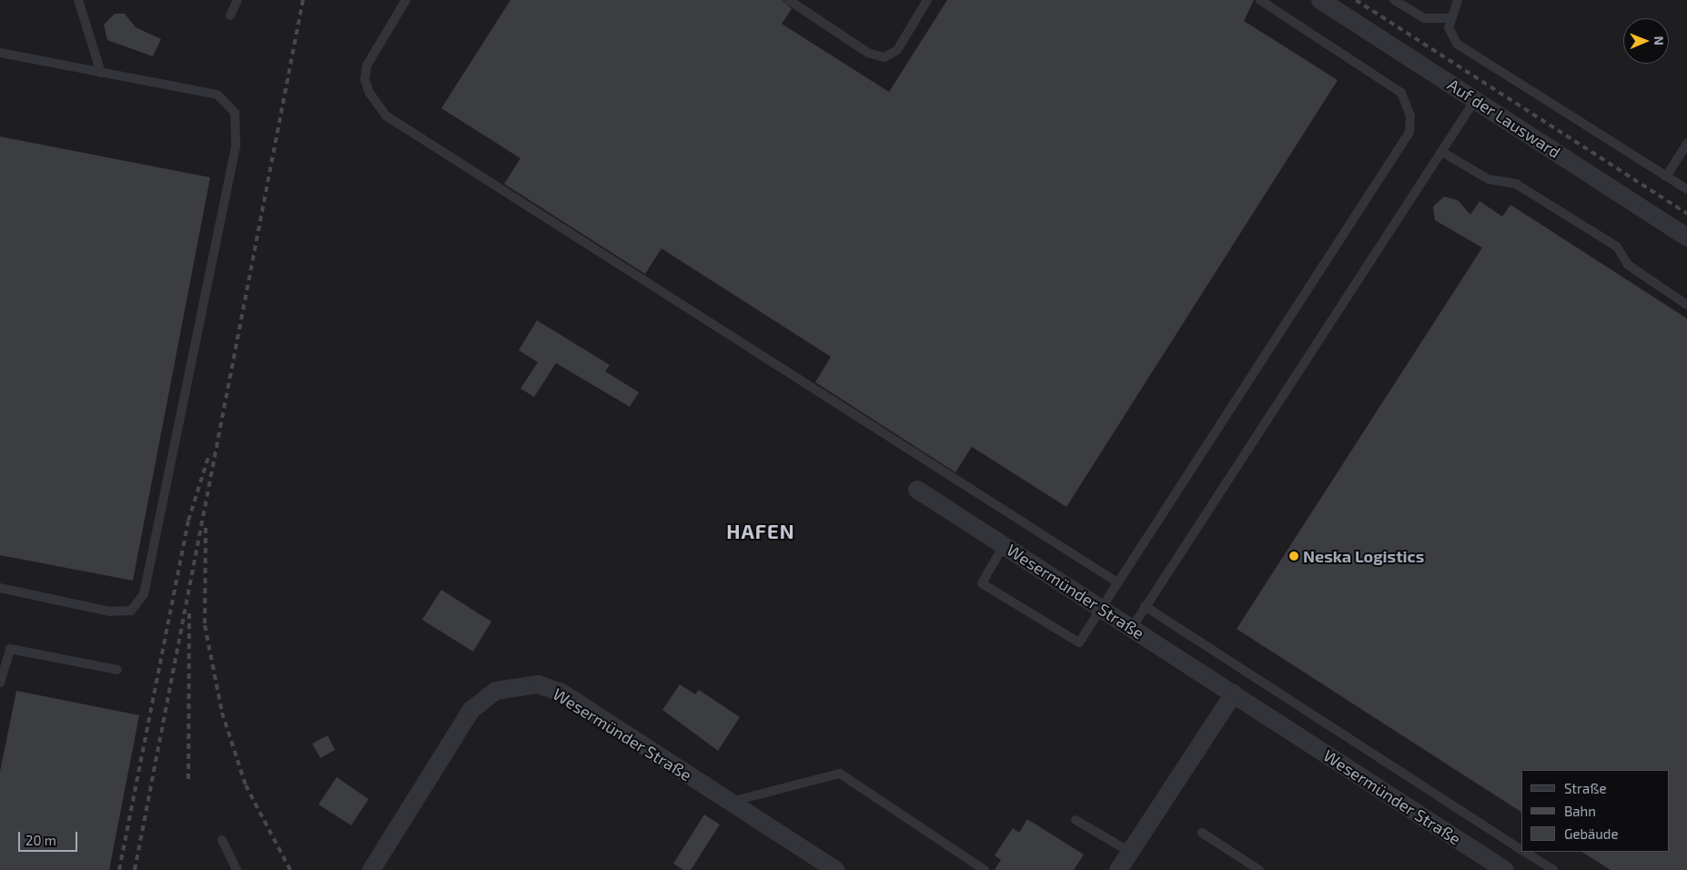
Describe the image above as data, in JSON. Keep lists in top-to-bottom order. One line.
{"streets":{"street":["Auf der Lausward","Wesermünder Straße"]},"districts":["HAFEN"],"places":["Neska Logistics"],"legend":["Straße","Bahn","Gebäude"],"scale_bar":"20 m","north":"right"}
